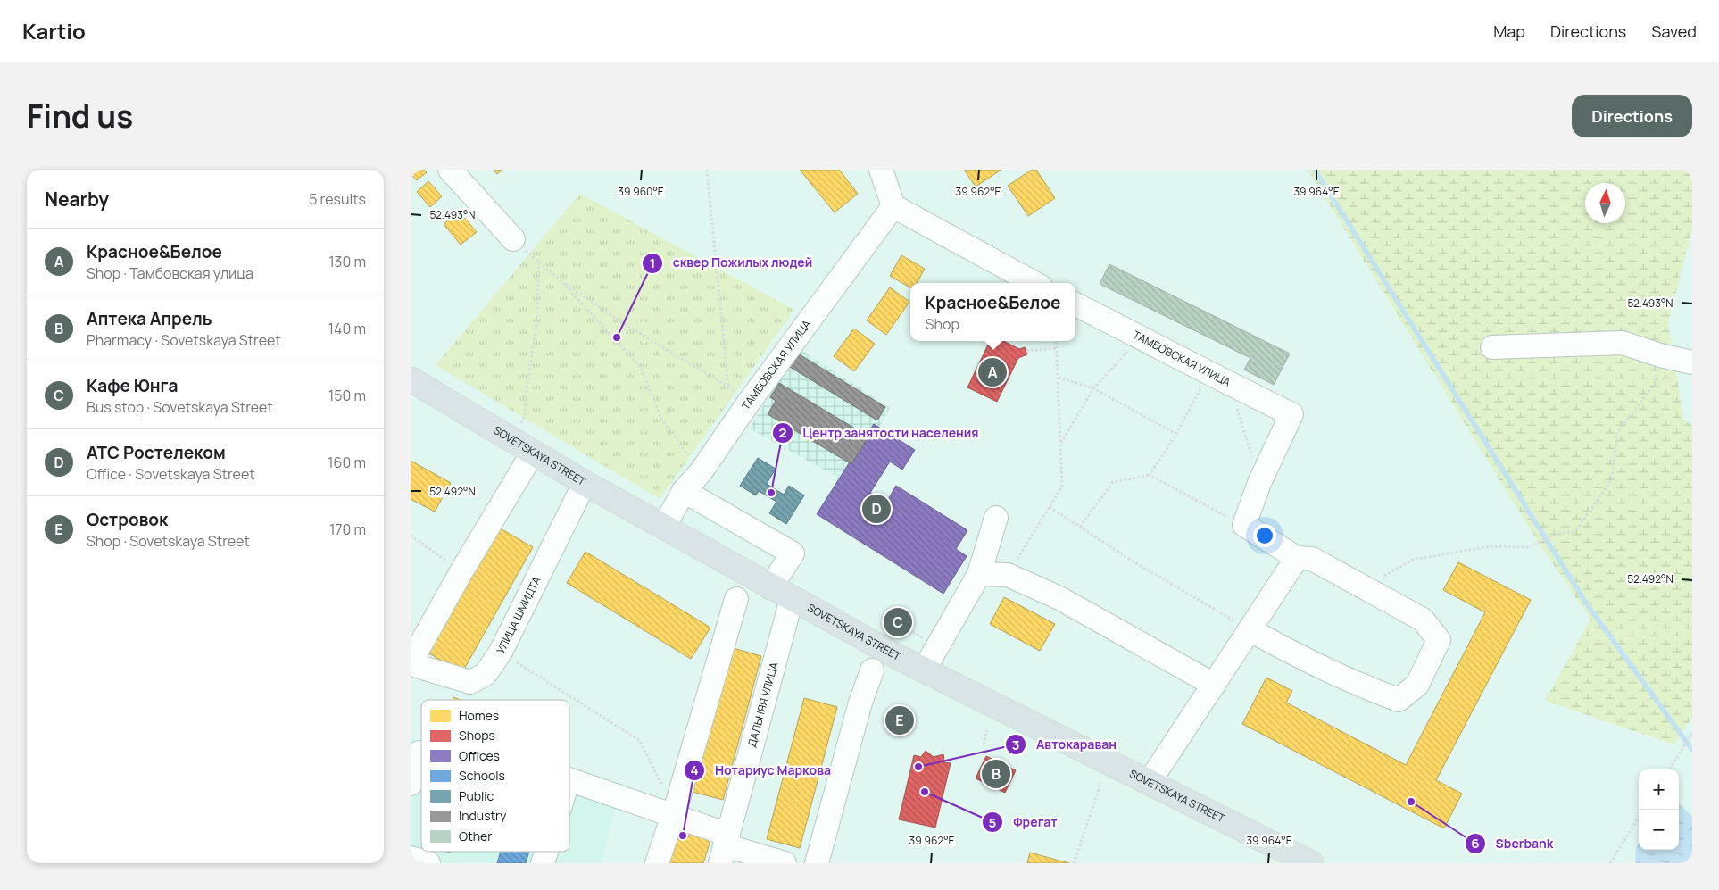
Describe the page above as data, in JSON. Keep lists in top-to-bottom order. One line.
{"streets":{"main road":["SOVETSKAYA STREET"],"street":["ТАМБОВСКАЯ УЛИЦА","УЛИЦА ШМИДТА","ДАЛЬНЯЯ УЛИЦА"]},"crossings":[["ТАМБОВСКАЯ УЛИЦА","SOVETSKAYA STREET"],["SOVETSKAYA STREET","УЛИЦА ШМИДТА"],["SOVETSKAYA STREET","ДАЛЬНЯЯ УЛИЦА"]],"places":["сквер Пожилых людей","Центр занятости населения","Автокараван","Фрегат","Sberbank","Нотариус Маркова"],"legend":["Homes","Shops","Offices","Schools","Public","Industry","Other"],"north":"top","page":{"header":"Kartio","nav":["Map","Directions","Saved"],"title":"Find us","buttons":"Directions","heading":["Nearby","5 results"],"list":[{"mark":"A","name":"Красное&Белое","note":"Shop · Тамбовская улица","value":"130 m"},{"mark":"B","name":"Аптека Апрель","note":"Pharmacy · Sovetskaya Street","value":"140 m"},{"mark":"C","name":"Кафе Юнга","note":"Bus stop · Sovetskaya Street","value":"150 m"},{"mark":"D","name":"АТС Ростелеком","note":"Office · Sovetskaya Street","value":"160 m"},{"mark":"E","name":"Островок","note":"Shop · Sovetskaya Street","value":"170 m"}],"popup":["Красное&Белое","Shop"],"pins":["A","D","C","E","B"],"map_buttons":["+","−"]},"coordinates":["39.960°E","39.962°E","39.964°E","52.493°N","52.492°N"]}
